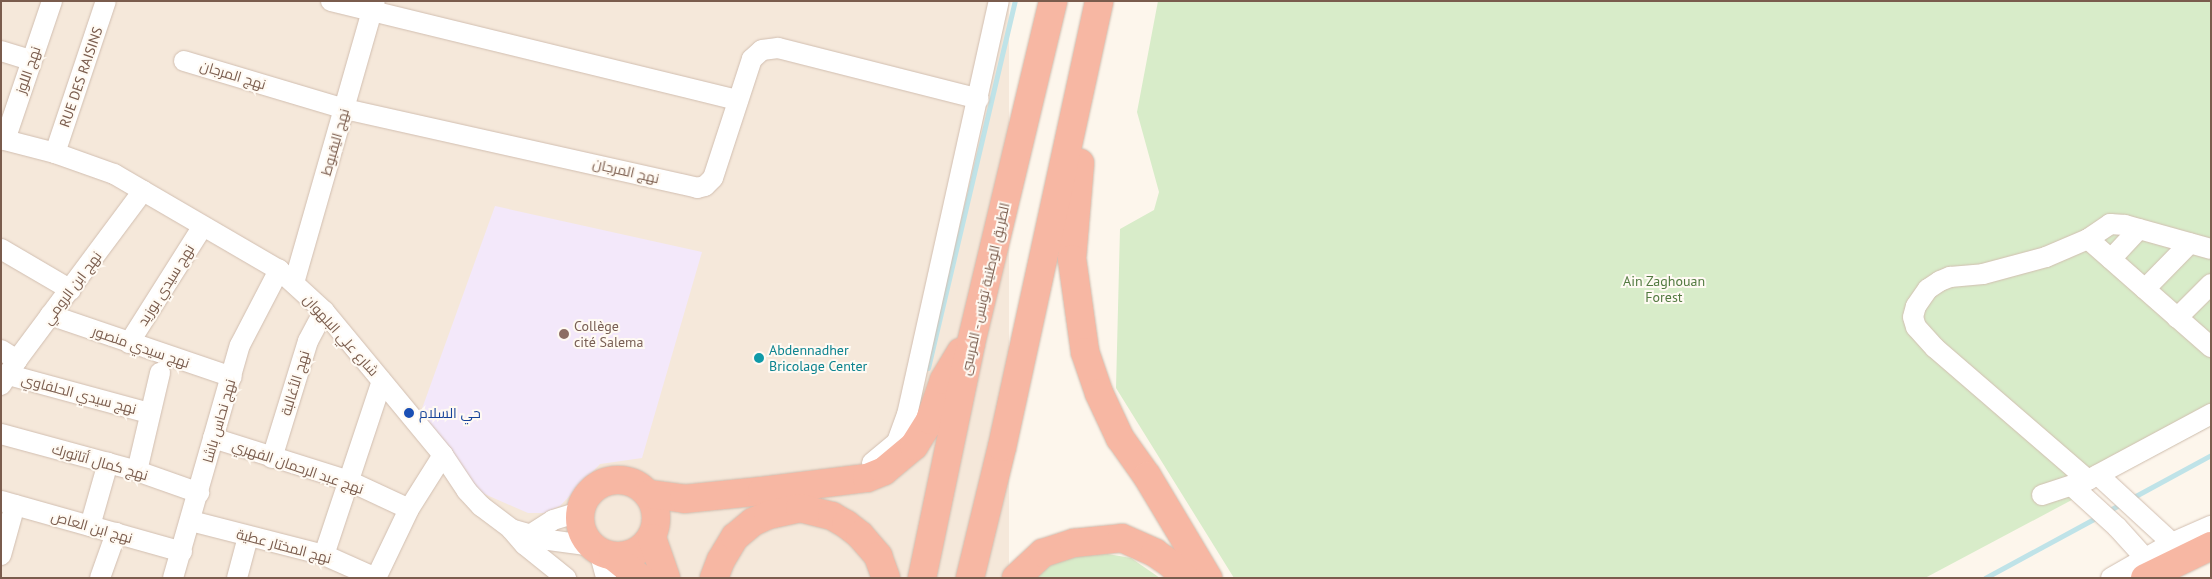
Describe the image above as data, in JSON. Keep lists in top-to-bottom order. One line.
{"streets":{"highway":["الطريق الوطنية تونس - المرسى"],"street":["نهج اللوز","نهج المرجان","RUE DES RAISINS","نهج اليقبوط","نهج سيدي بوزيد","نهج ابن الرومي","شارع علي البلهوان","نهج سيدي منصور","نهج الأغالبة","نهج سيدي الحلفاوي","نهج نحاس باشا","نهج كمال أتاتورك","نهج عبد الرحمان الفهري","نهج ابن العاص","نهج المختار عطية"]},"crossings":[["نهج اللوز","شارع علي البلهوان"],["نهج المرجان","نهج اليقبوط"],["RUE DES RAISINS","شارع علي البلهوان"],["نهج اليقبوط","شارع علي البلهوان"],["نهج سيدي بوزيد","شارع علي البلهوان"],["نهج سيدي بوزيد","نهج سيدي منصور"],["نهج ابن الرومي","شارع علي البلهوان"],["نهج ابن الرومي","نهج سيدي منصور"],["نهج ابن الرومي","نهج سيدي الحلفاوي"],["شارع علي البلهوان","نهج الأغالبة"],["شارع علي البلهوان","نهج نحاس باشا"],["نهج سيدي منصور","نهج نحاس باشا"],["نهج الأغالبة","نهج عبد الرحمان الفهري"],["نهج نحاس باشا","نهج كمال أتاتورك"],["نهج نحاس باشا","نهج عبد الرحمان الفهري"],["نهج نحاس باشا","نهج ابن العاص"],["نهج نحاس باشا","نهج المختار عطية"]],"parks":["Ain Zaghouan Forest"],"places":["Collège cité Salema","Abdennadher Bricolage Center","حي السلام"]}
